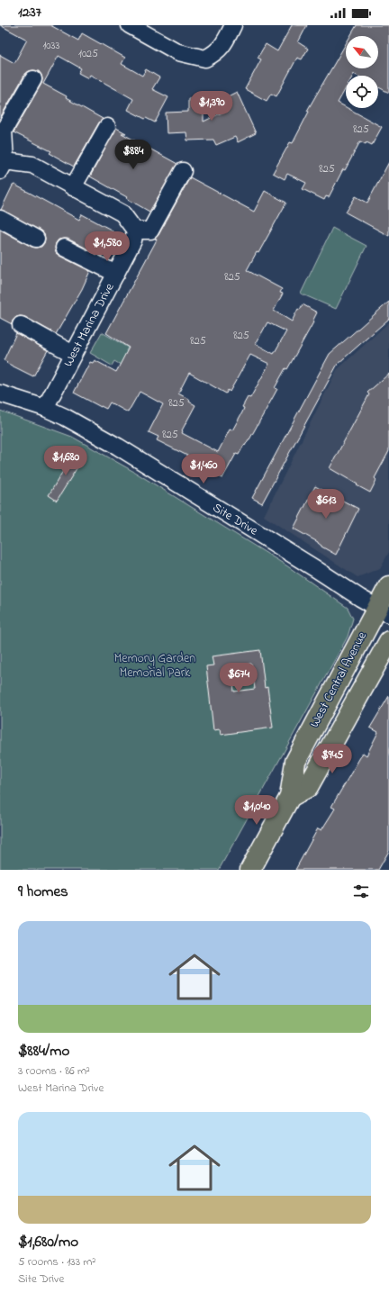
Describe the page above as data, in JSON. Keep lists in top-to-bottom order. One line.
{"streets":{"main road":["West Central Avenue"],"street":["West Marina Drive","Site Drive"]},"crossings":[["West Marina Drive","Site Drive"],["Site Drive","West Central Avenue"]],"parks":["Memory Garden Memorial Park"],"house_numbers":["1033","1025","825","825","825","825","825","825","825"],"north":"top left","page":{"status":"12:37","price":["$1,390","$884","$1,580","$1,680","$1,460","$613","$674","$945","$1,040"],"heading":"9 homes","list":[{"name":"$884/mo","note":"3 rooms · 86 m² · West Marina Drive"},{"name":"$1,680/mo","note":"5 rooms · 133 m² · Site Drive"}]}}
